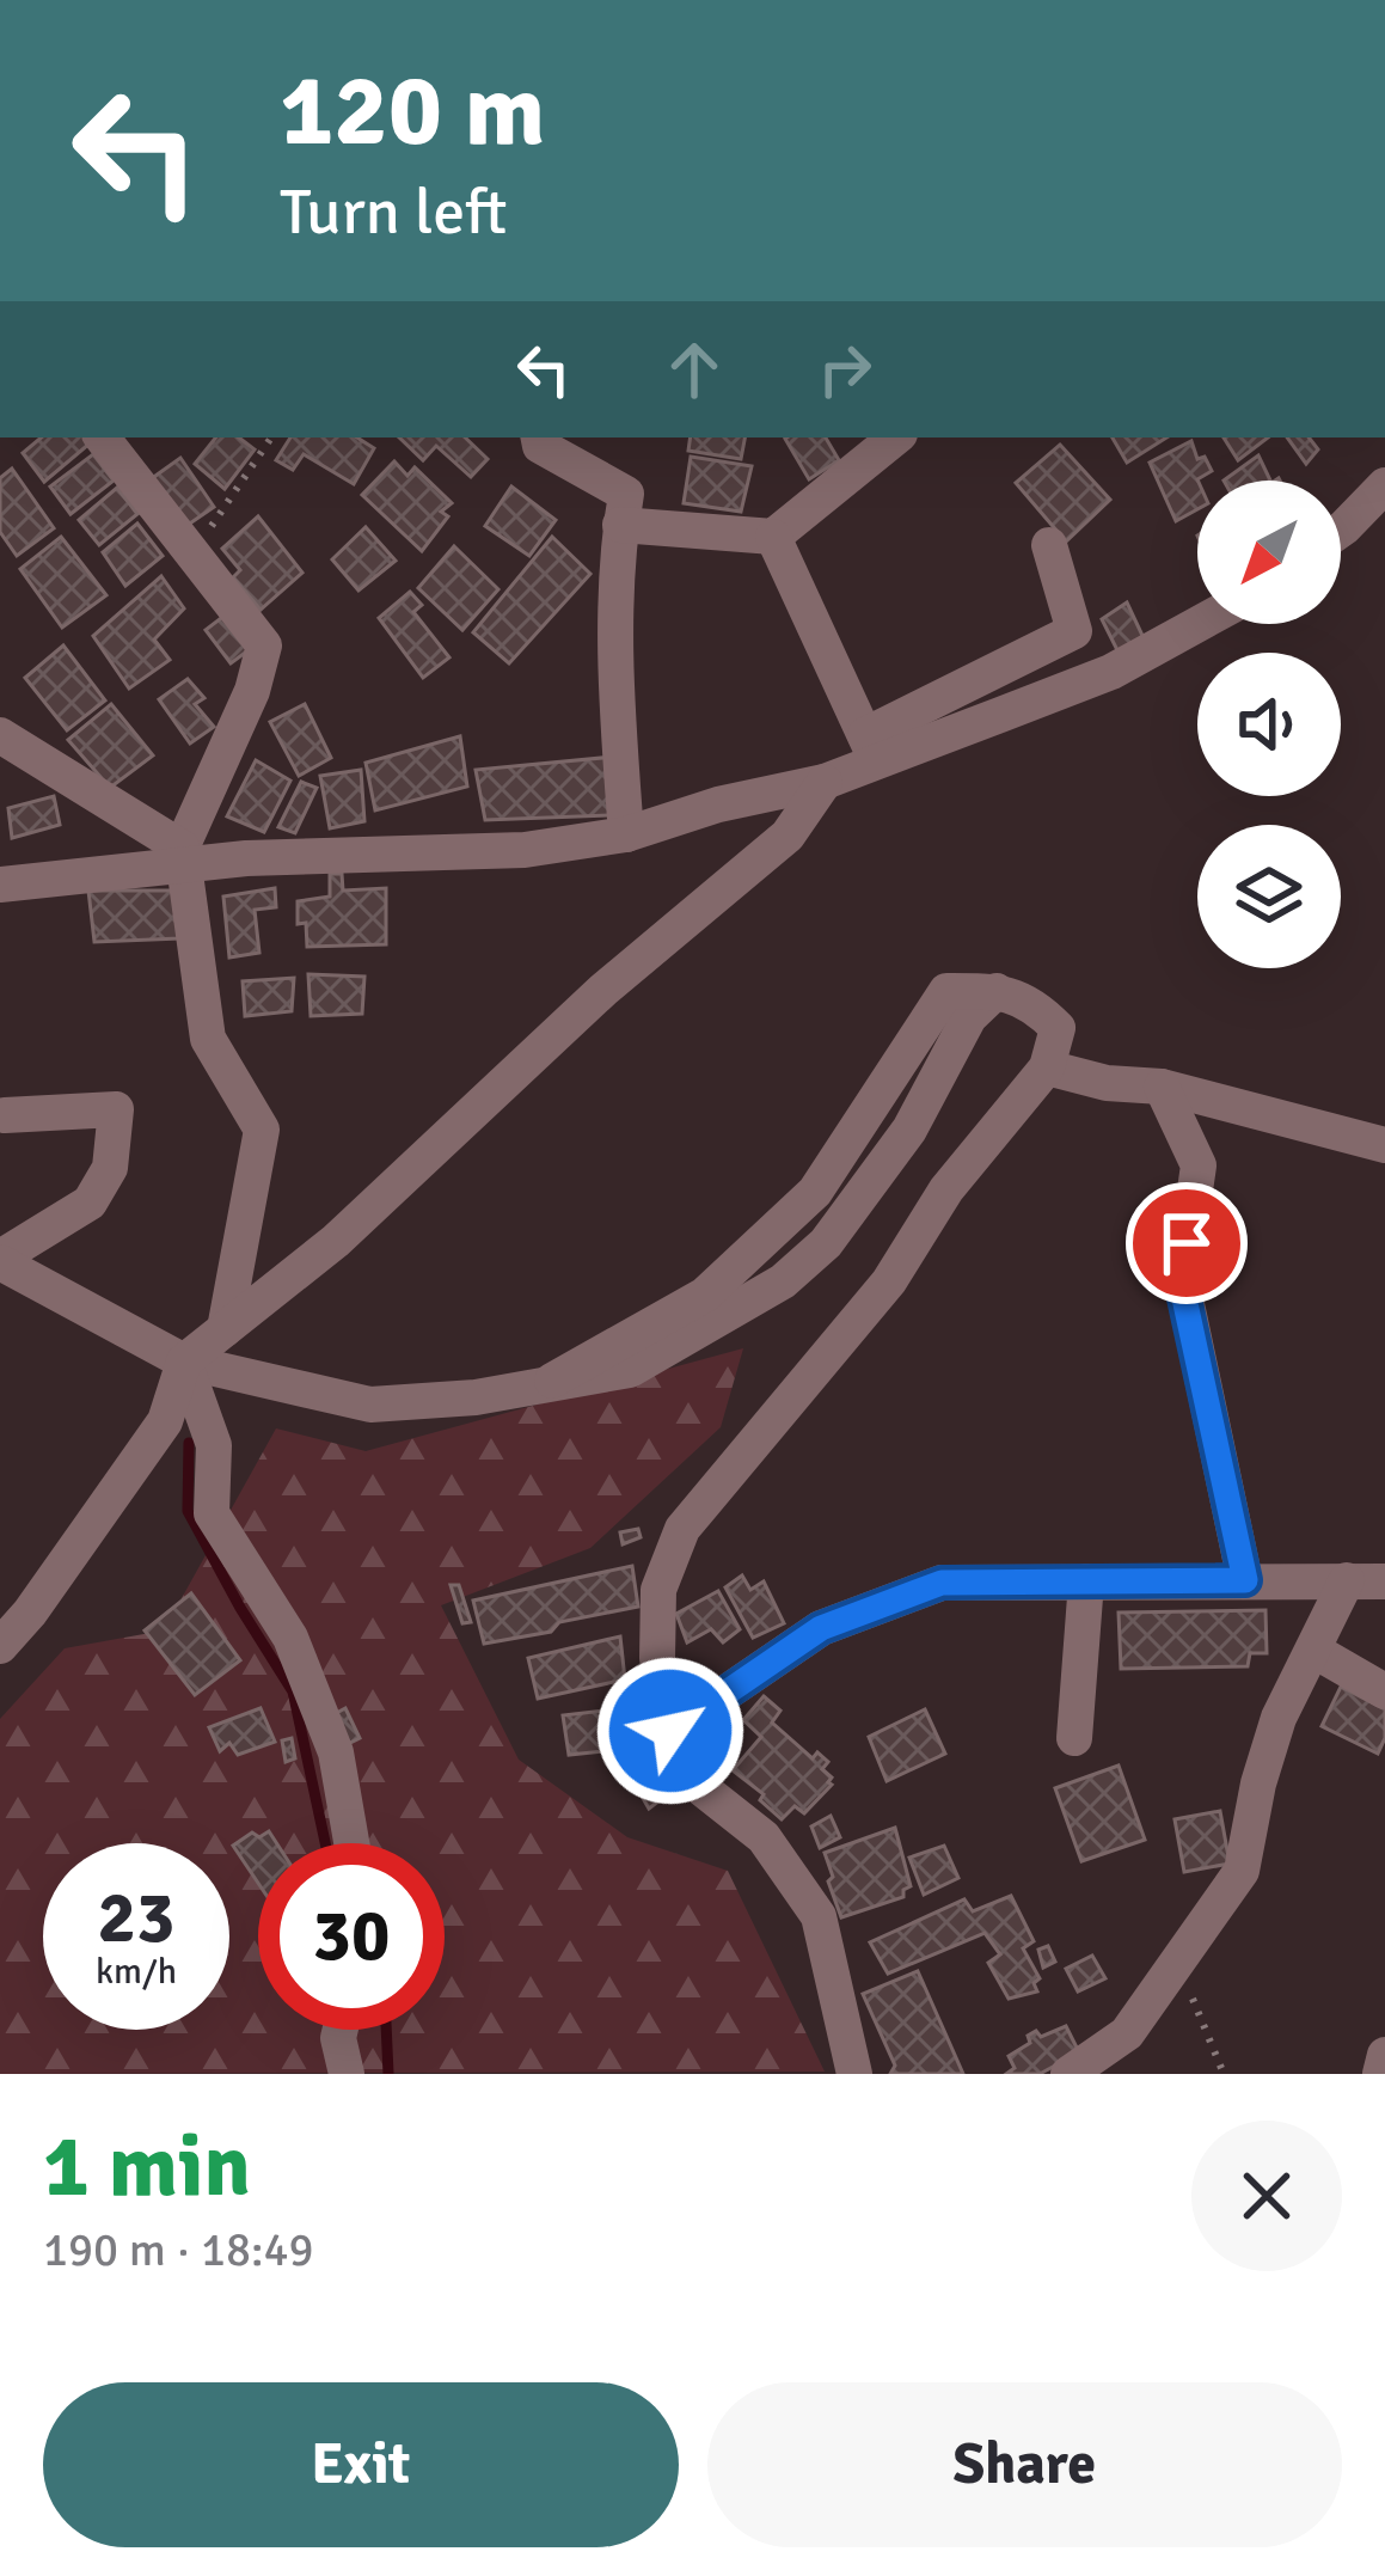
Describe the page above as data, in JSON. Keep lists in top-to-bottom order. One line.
{"north":"bottom left","page":{"turn":["120 m","Turn left"],"speed":"23 km/h","limit":"30","heading":["1 min","190 m · 18:49"],"buttons":["Exit","Share"]}}
